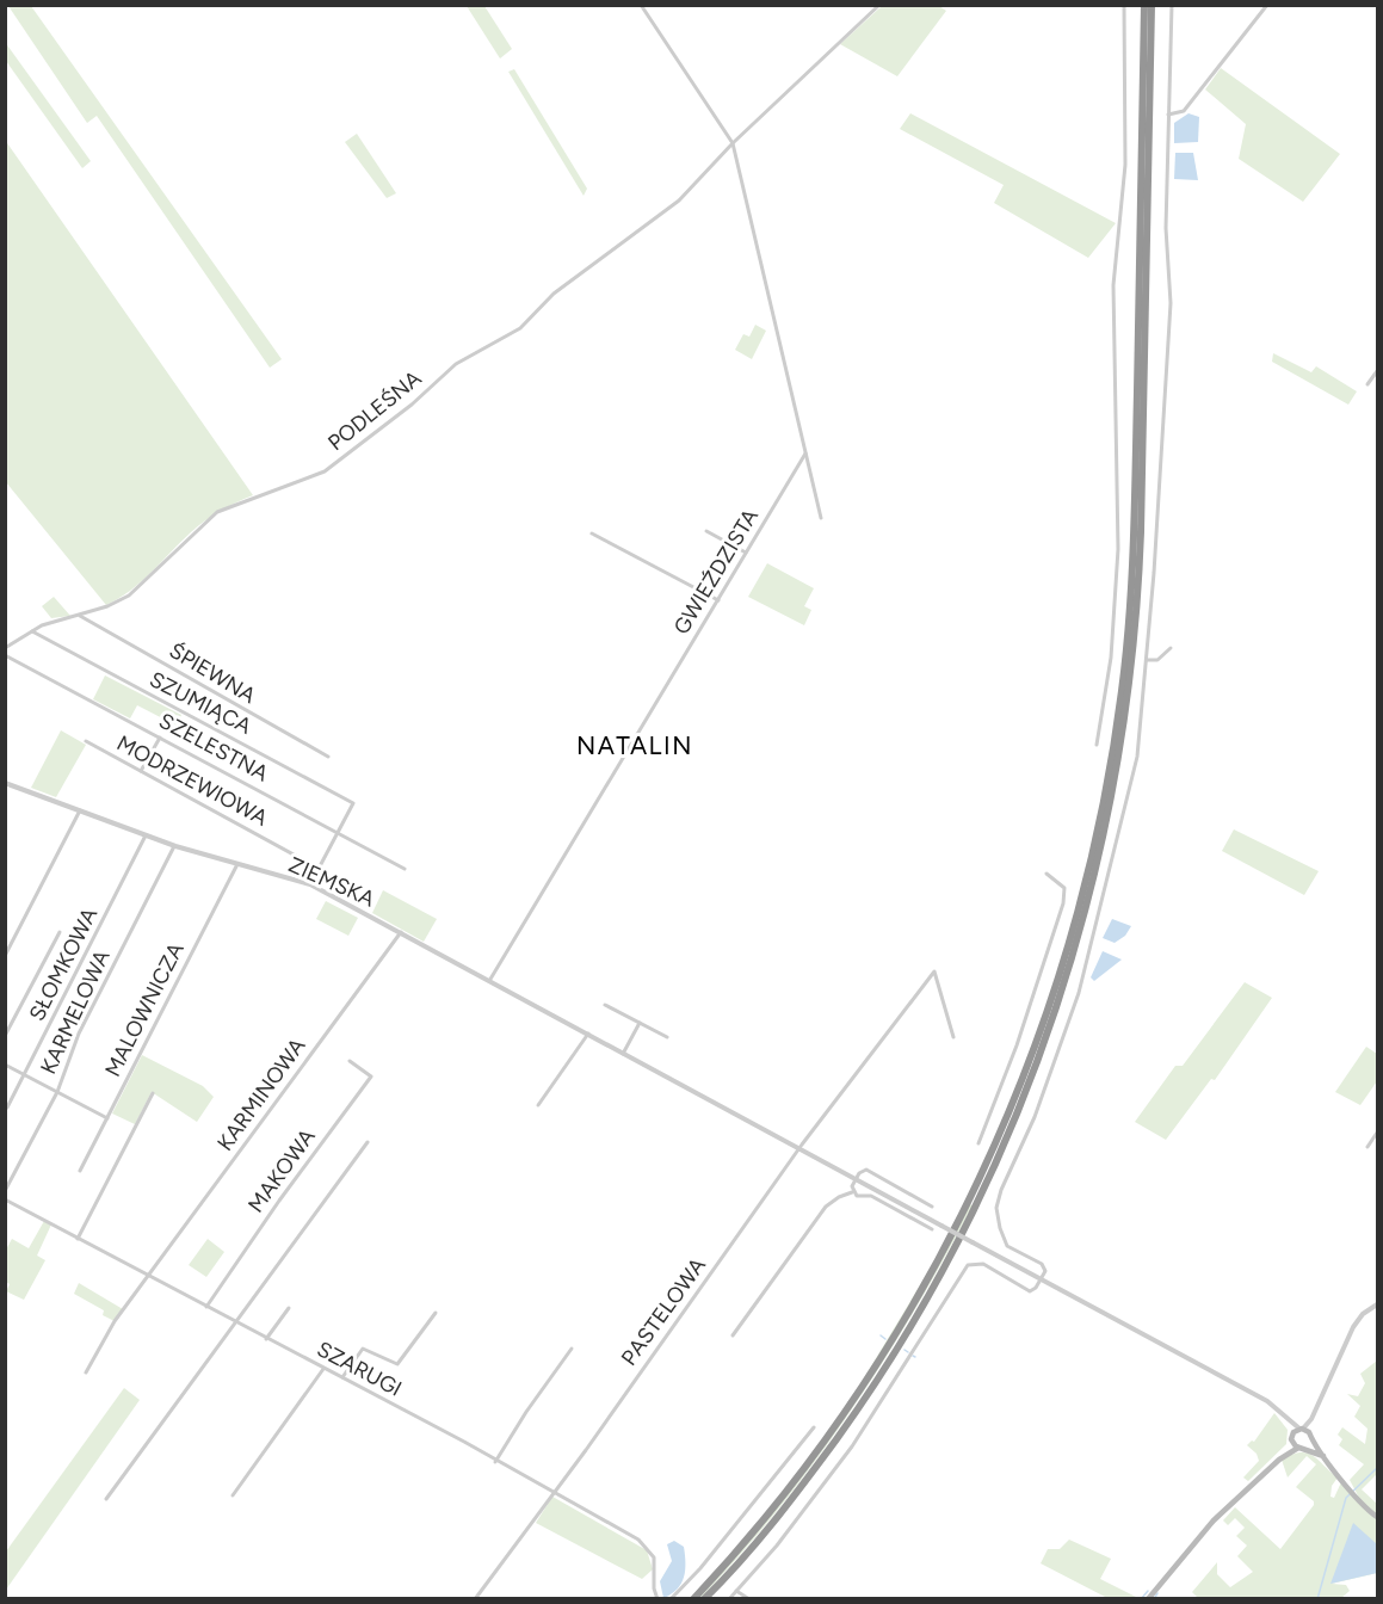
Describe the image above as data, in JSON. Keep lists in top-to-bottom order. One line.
{"streets":{"street":["PODLEŚNA","GWIEŹDZISTA","ŚPIEWNA","SZUMIĄCA","SZELESTNA","MODRZEWIOWA","ZIEMSKA","SŁOMKOWA","MALOWNICZA","KARMELOWA","KARMINOWA","MAKOWA","PASTELOWA","SZARUGI"]},"crossings":[["PODLEŚNA","ŚPIEWNA"],["PODLEŚNA","SZUMIĄCA"],["GWIEŹDZISTA","ZIEMSKA"],["SZUMIĄCA","SZELESTNA"],["ZIEMSKA","SŁOMKOWA"],["ZIEMSKA","MALOWNICZA"],["ZIEMSKA","KARMELOWA"],["ZIEMSKA","KARMINOWA"],["ZIEMSKA","PASTELOWA"],["KARMINOWA","SZARUGI"],["MAKOWA","SZARUGI"],["PASTELOWA","SZARUGI"]],"districts":["NATALIN"]}
